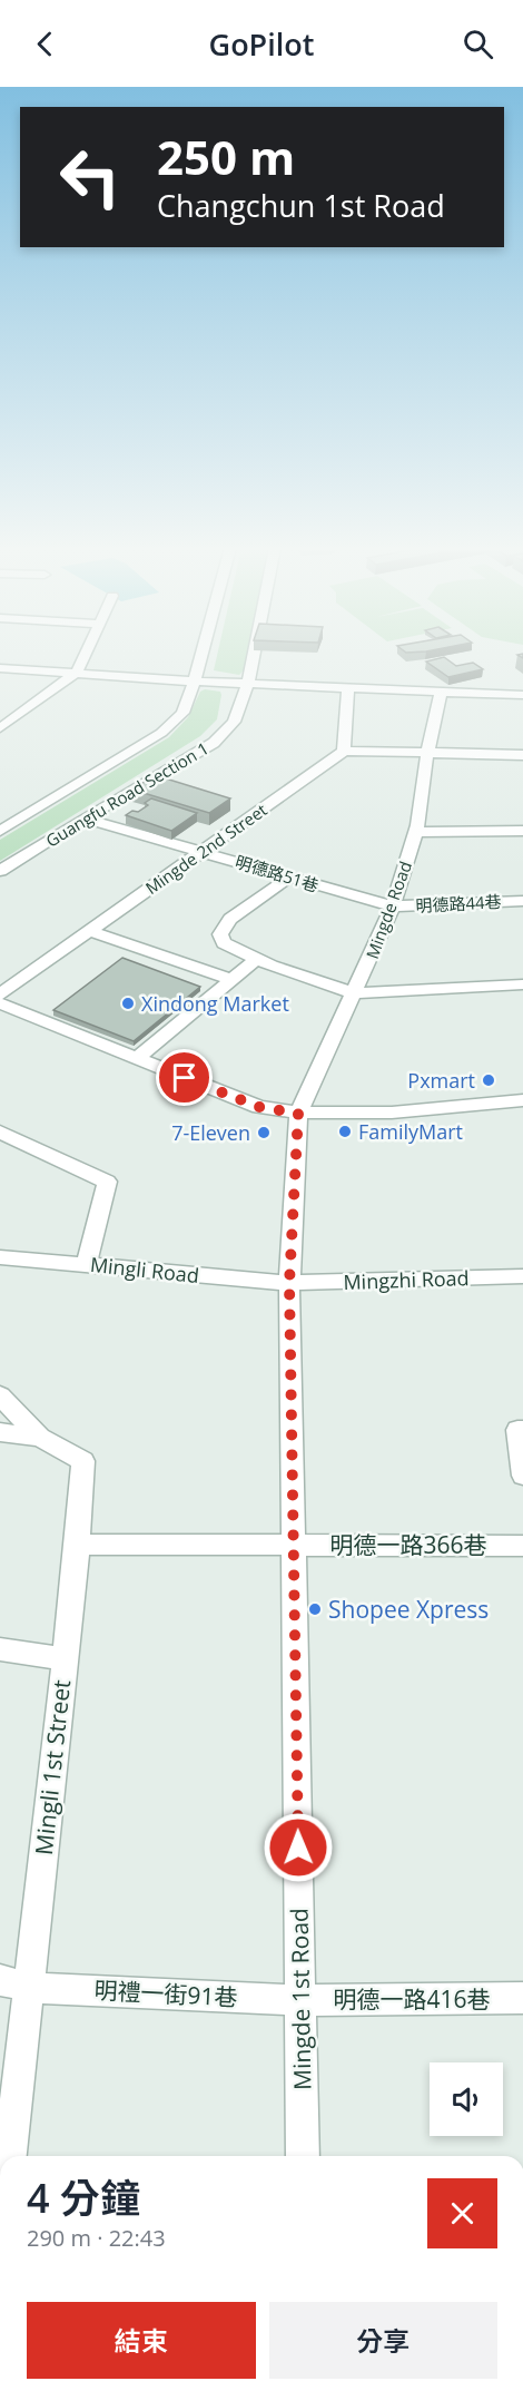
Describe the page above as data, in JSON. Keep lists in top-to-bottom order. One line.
{"streets":{"street":["Guangfu Road Section 1","Mingde 2nd Street","明德路51巷","明德路44巷","Mingde Road","Mingli Road","Mingzhi Road","明德一路366巷","Mingli 1st Street","明禮一街91巷","Mingde 1st Road","明德一路416巷"]},"crossings":[["Guangfu Road Section 1","明德路51巷"],["Mingde 2nd Street","明德路51巷"],["明德路51巷","明德路44巷"],["明德路51巷","Mingde Road"],["明德路44巷","Mingde Road"],["Mingde Road","Mingde 1st Road"],["Mingli Road","Mingzhi Road"],["Mingli Road","Mingde 1st Road"],["Mingzhi Road","Mingde 1st Road"],["明德一路366巷","Mingli 1st Street"],["明德一路366巷","Mingde 1st Road"],["Mingli 1st Street","明禮一街91巷"],["明禮一街91巷","Mingde 1st Road"],["明禮一街91巷","明德一路416巷"],["Mingde 1st Road","明德一路416巷"]],"places":["Xindong Market","Pxmart","FamilyMart","7-Eleven","Shopee Xpress"],"page":{"header":"GoPilot","turn":["250 m","Changchun 1st Road"],"heading":["4 分鐘","290 m · 22:43"],"buttons":["結束","分享"]}}
